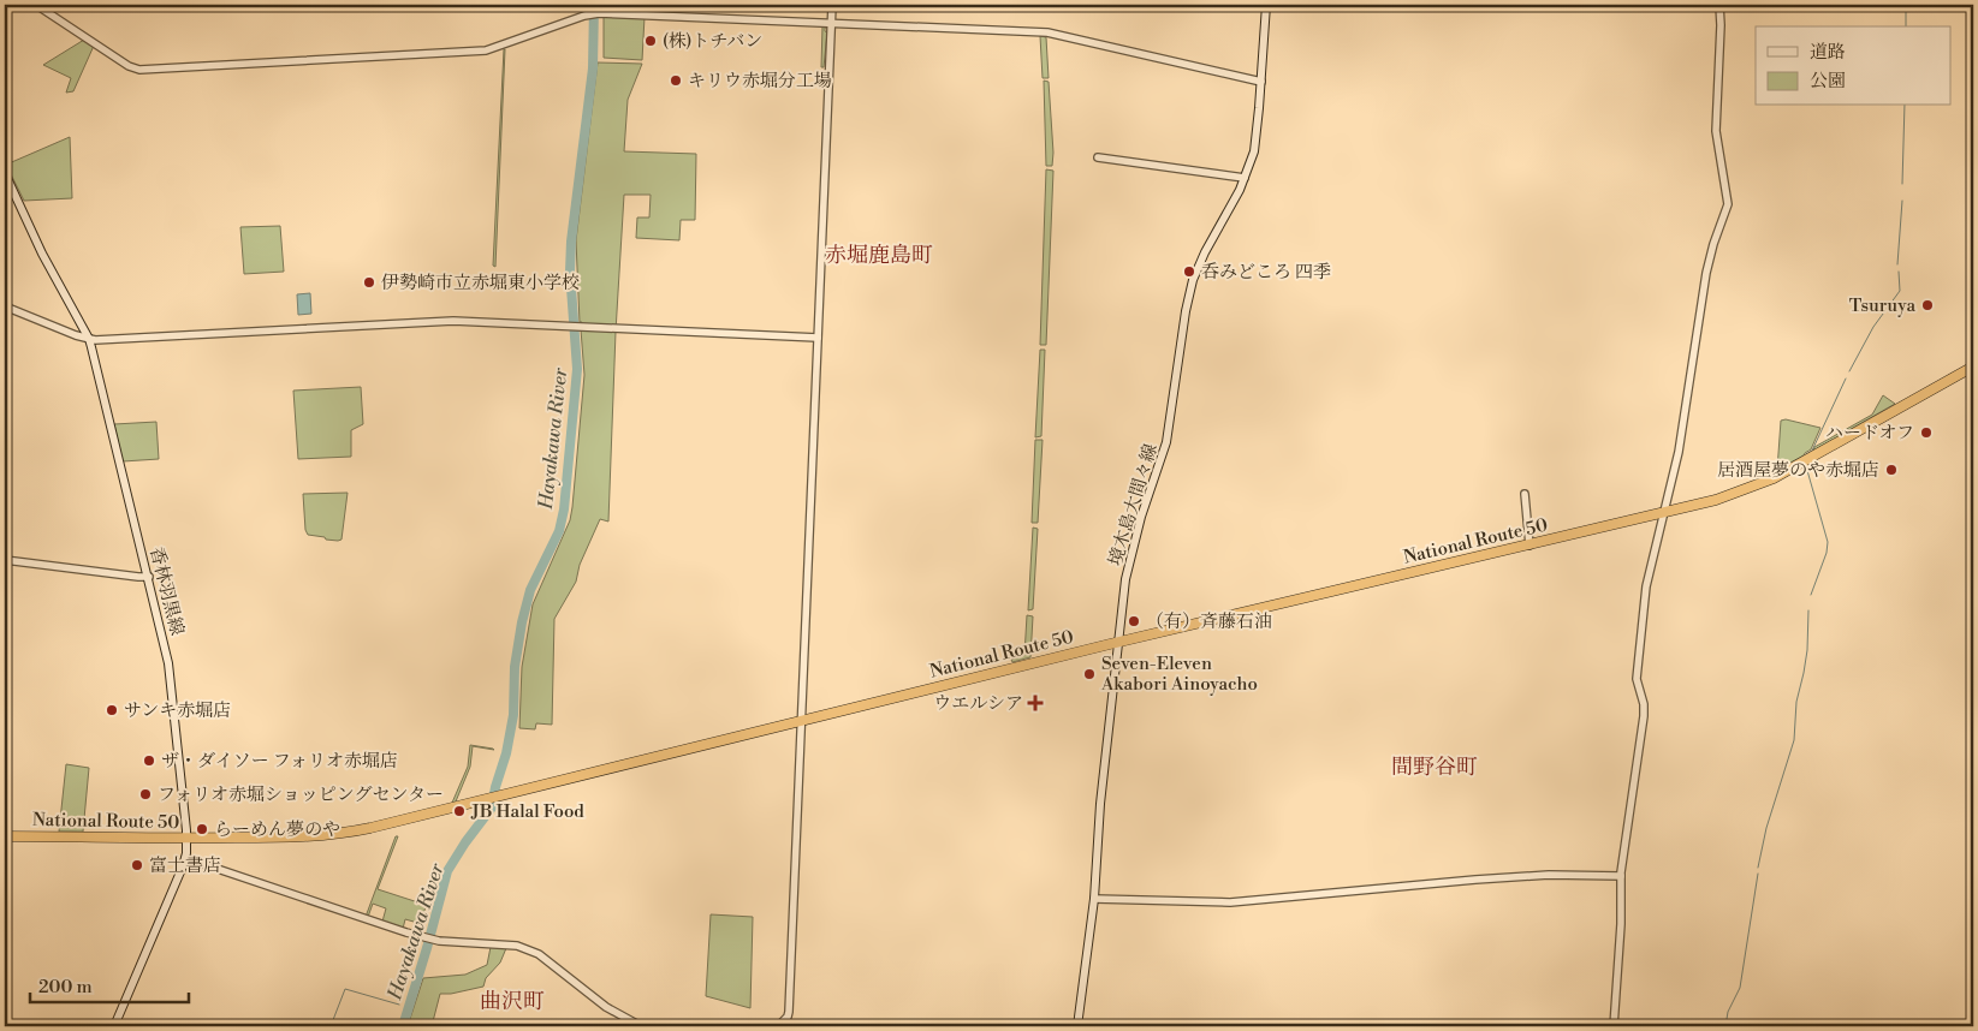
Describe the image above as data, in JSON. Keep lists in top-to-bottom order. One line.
{"streets":{"highway":["National Route 50"],"main road":["境木島大間々線","香林羽黒線"]},"crossings":[["境木島大間々線","National Route 50"],["National Route 50","香林羽黒線"]],"districts":["赤堀鹿島町","間野谷町","曲沢町"],"water":["Hayakawa River"],"places":{"other":["(株)トチバン","キリウ赤堀分工場","呑みどころ 四季","伊勢崎市立赤堀東小学校","Tsuruya","ハードオフ","居酒屋夢のや赤堀店","（有）斉藤石油","Seven-Eleven Akabori Ainoyacho","サンキ赤堀店","ザ・ダイソー フォリオ赤堀店","フォリオ赤堀ショッピングセンター","JB Halal Food","らーめん夢のや","富士書店"],"health":["ウエルシア"]},"legend":["道路","公園"],"scale_bar":"200 m"}
